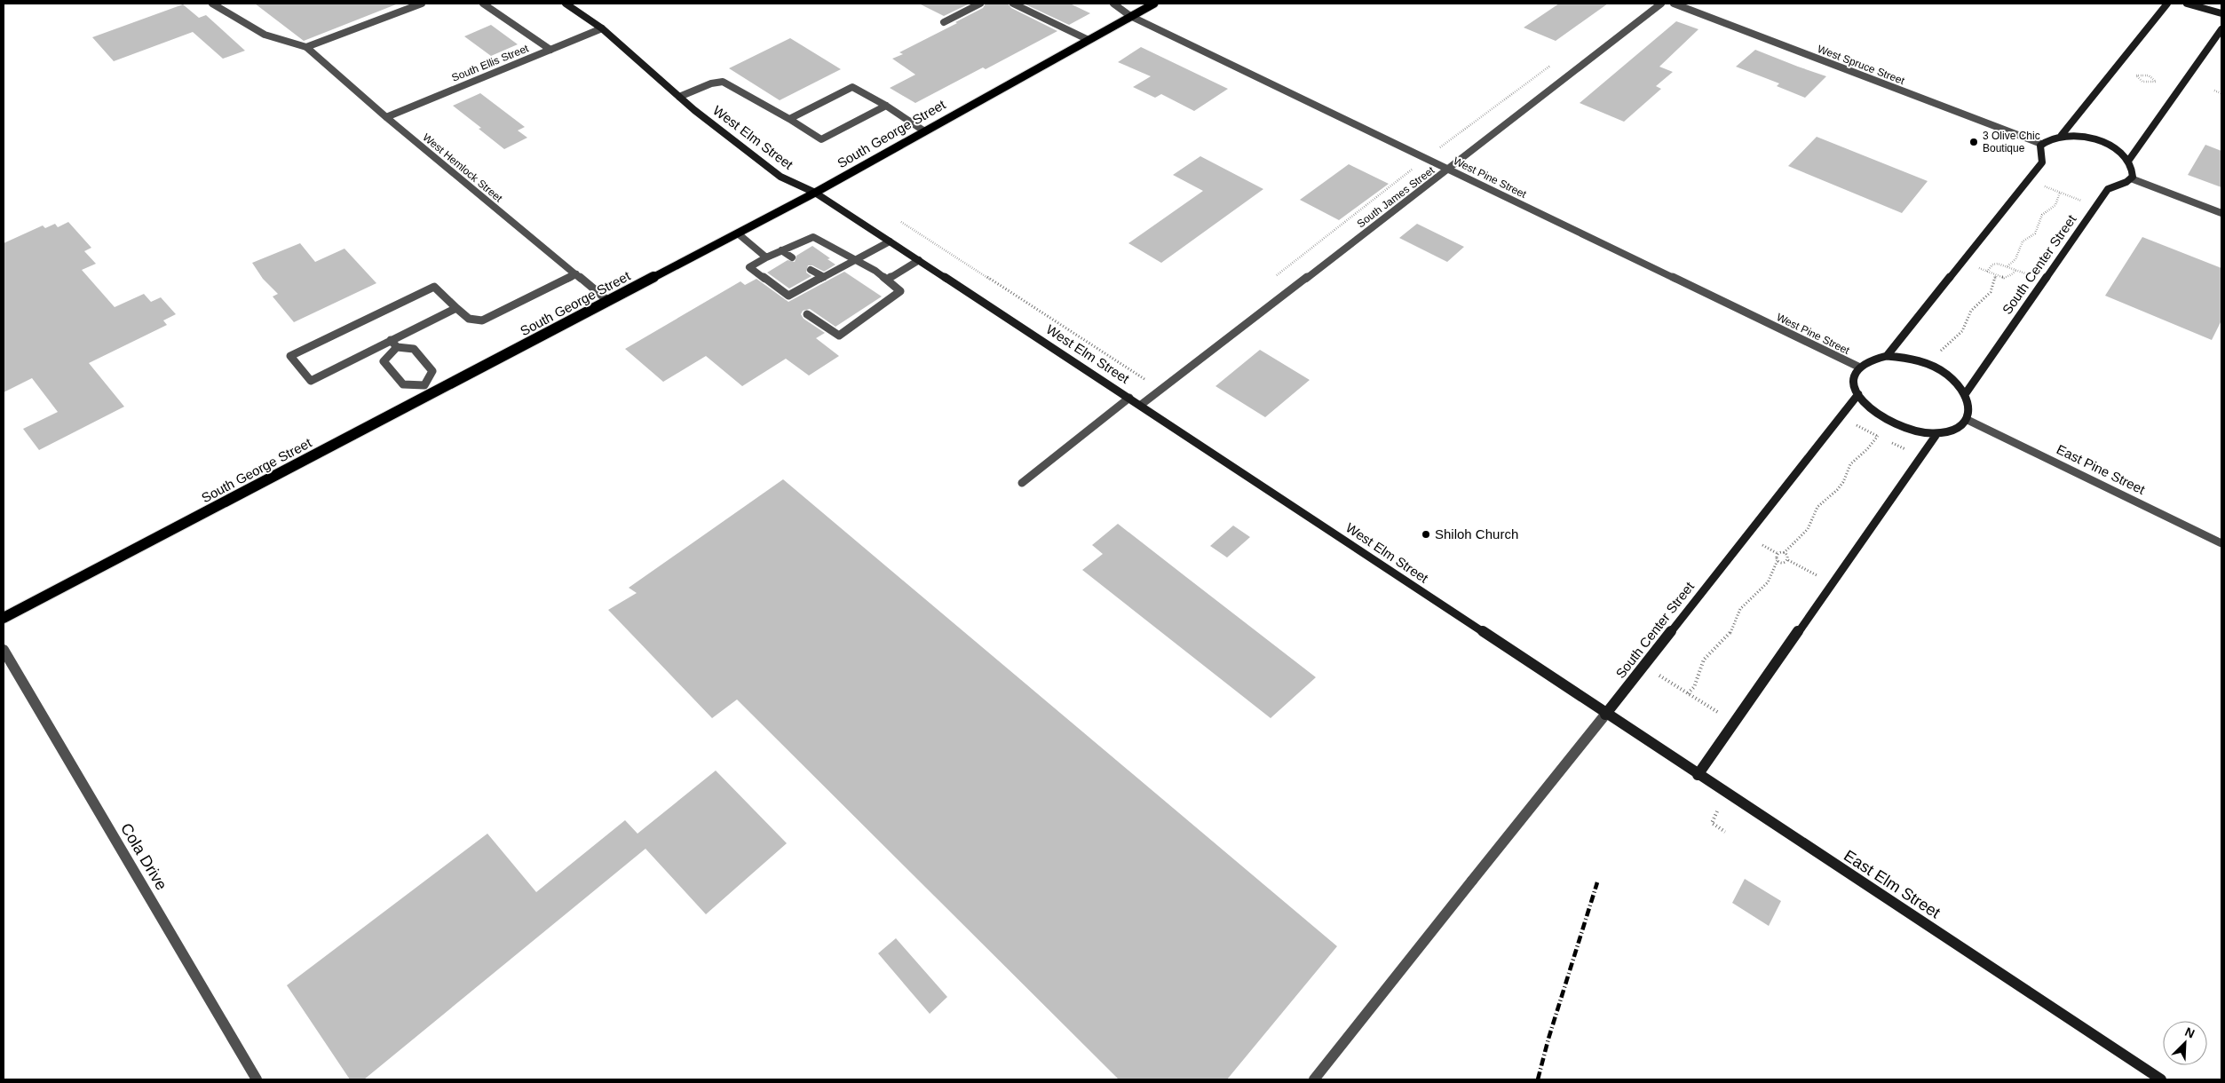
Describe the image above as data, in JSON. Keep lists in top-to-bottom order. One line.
{"streets":{"main road":["South George Street"],"street":["South Ellis Street","West Spruce Street","West Elm Street","West Hemlock Street","West Pine Street","South James Street","South Center Street","East Pine Street","Cola Drive","East Elm Street"]},"crossings":[["South Ellis Street","West Elm Street"],["South Ellis Street","West Hemlock Street"],["South George Street","West Elm Street"],["South George Street","West Hemlock Street"],["South George Street","West Pine Street"],["West Elm Street","South James Street"],["West Elm Street","South Center Street"],["West Elm Street","East Elm Street"],["West Pine Street","South James Street"],["West Pine Street","South Center Street"],["West Pine Street","East Pine Street"],["South Center Street","East Pine Street"],["South Center Street","East Elm Street"]],"places":["3 Olive Chic Boutique","Shiloh Church"],"north":"top right"}
